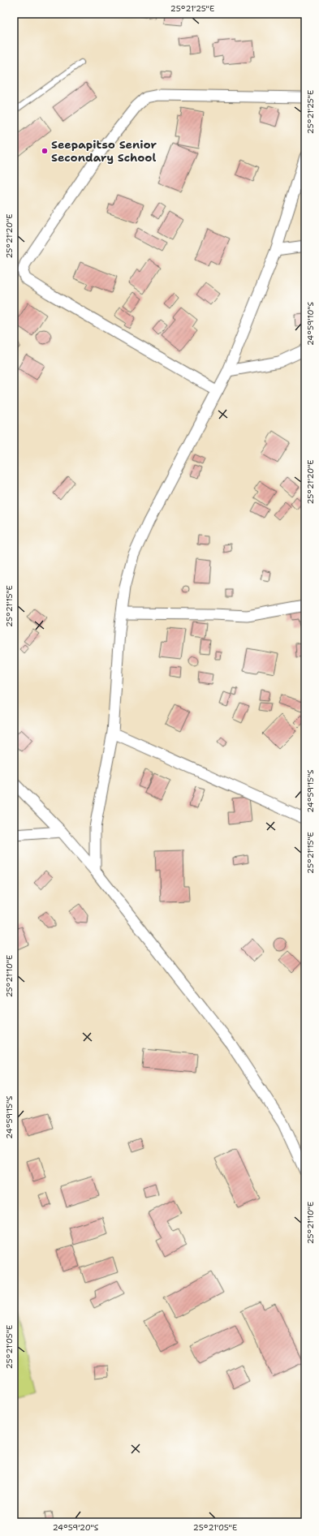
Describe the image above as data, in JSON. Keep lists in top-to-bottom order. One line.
{"places":["Seepapitso Senior Secondary School"],"coordinates":["25°21'25\"E","25°21'20\"E","24°59'10\"S","25°21'15\"E","24°59'15\"S","25°21'10\"E","25°21'05\"E","24°59'20\"S"]}
